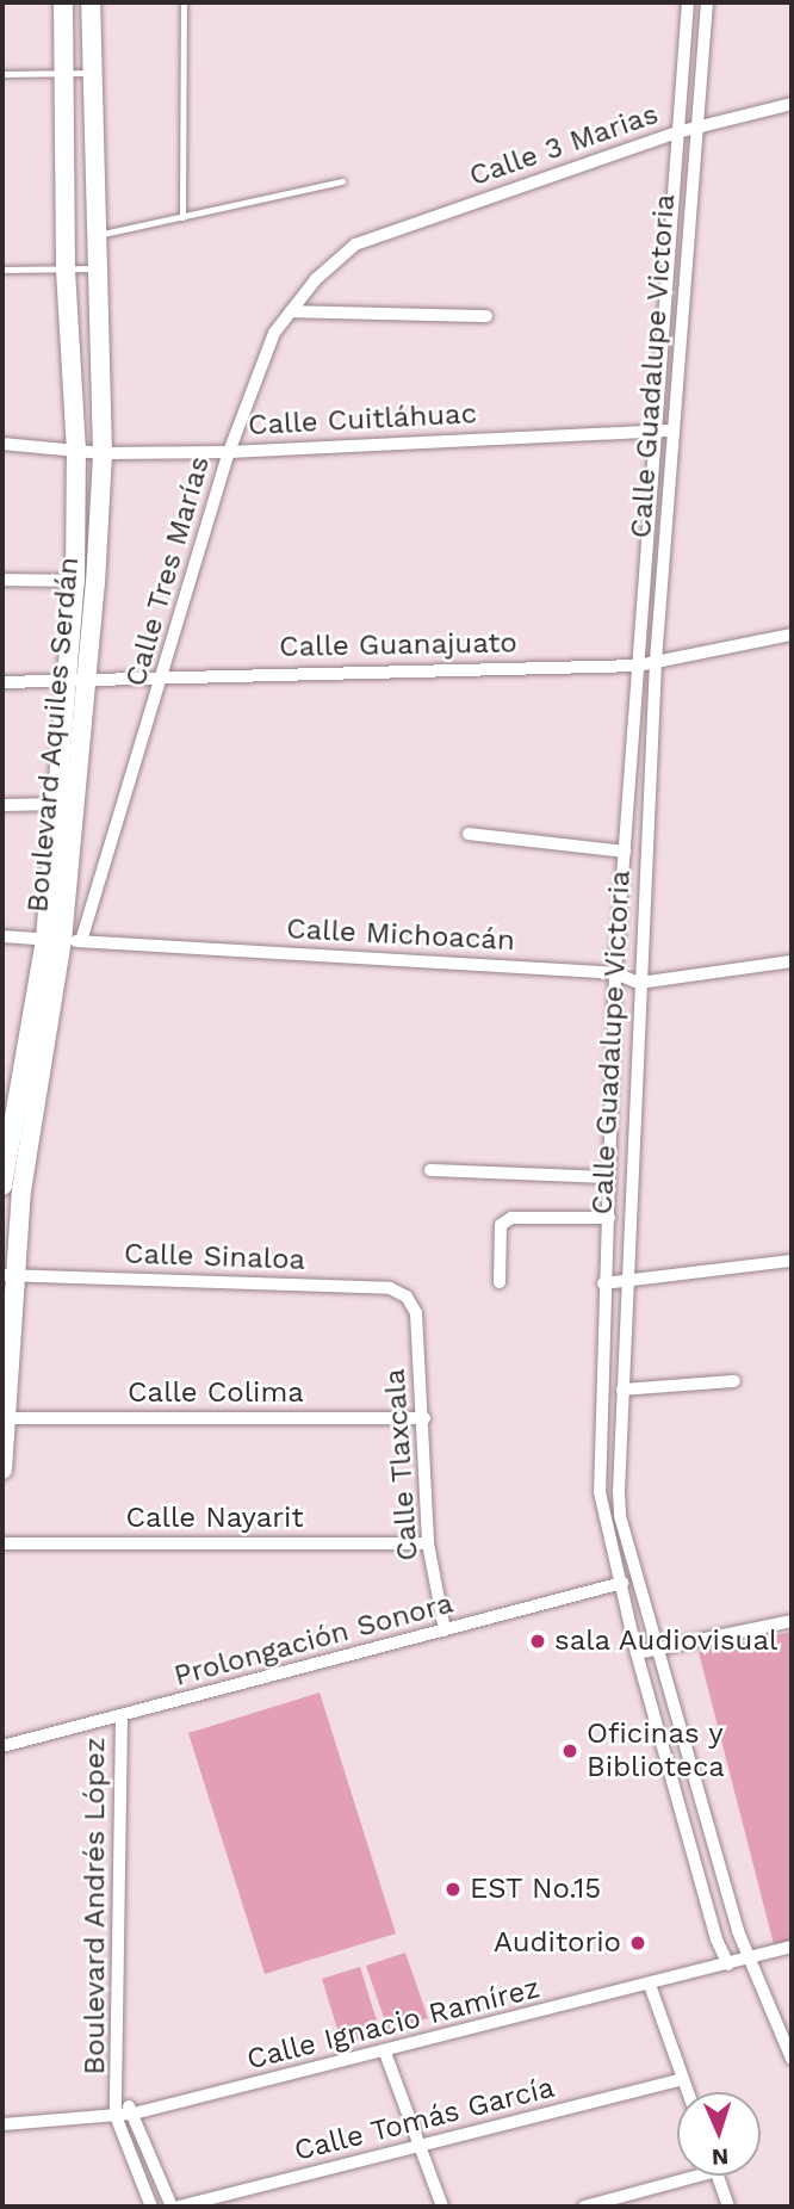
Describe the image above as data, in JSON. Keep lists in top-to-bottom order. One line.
{"streets":{"street":["Calle 3 Marias","Calle Guadalupe Victoria","Calle Cuitláhuac","Calle Tres Marías","Calle Guanajuato","Boulevard Aquiles Serdán","Calle Michoacán","Calle Sinaloa","Calle Colima","Calle Tlaxcala","Calle Nayarit","Prolongación Sonora","Boulevard Andrés López","Calle Ignacio Ramírez","Calle Tomás García"]},"crossings":[["Calle 3 Marias","Calle Guadalupe Victoria"],["Calle 3 Marias","Calle Tres Marías"],["Calle Guadalupe Victoria","Calle Cuitláhuac"],["Calle Guadalupe Victoria","Calle Guanajuato"],["Calle Guadalupe Victoria","Calle Michoacán"],["Calle Guadalupe Victoria","Prolongación Sonora"],["Calle Guadalupe Victoria","Calle Ignacio Ramírez"],["Calle Cuitláhuac","Calle Tres Marías"],["Calle Cuitláhuac","Boulevard Aquiles Serdán"],["Calle Tres Marías","Calle Guanajuato"],["Calle Tres Marías","Boulevard Aquiles Serdán"],["Calle Tres Marías","Calle Michoacán"],["Calle Guanajuato","Boulevard Aquiles Serdán"],["Boulevard Aquiles Serdán","Calle Michoacán"],["Boulevard Aquiles Serdán","Calle Sinaloa"],["Boulevard Aquiles Serdán","Calle Colima"],["Calle Sinaloa","Calle Tlaxcala"],["Calle Colima","Calle Tlaxcala"],["Calle Tlaxcala","Calle Nayarit"],["Calle Tlaxcala","Prolongación Sonora"],["Prolongación Sonora","Boulevard Andrés López"],["Boulevard Andrés López","Calle Ignacio Ramírez"]],"places":["sala Audiovisual","Oficinas y Biblioteca","EST No.15","Auditorio"],"north":"bottom"}
